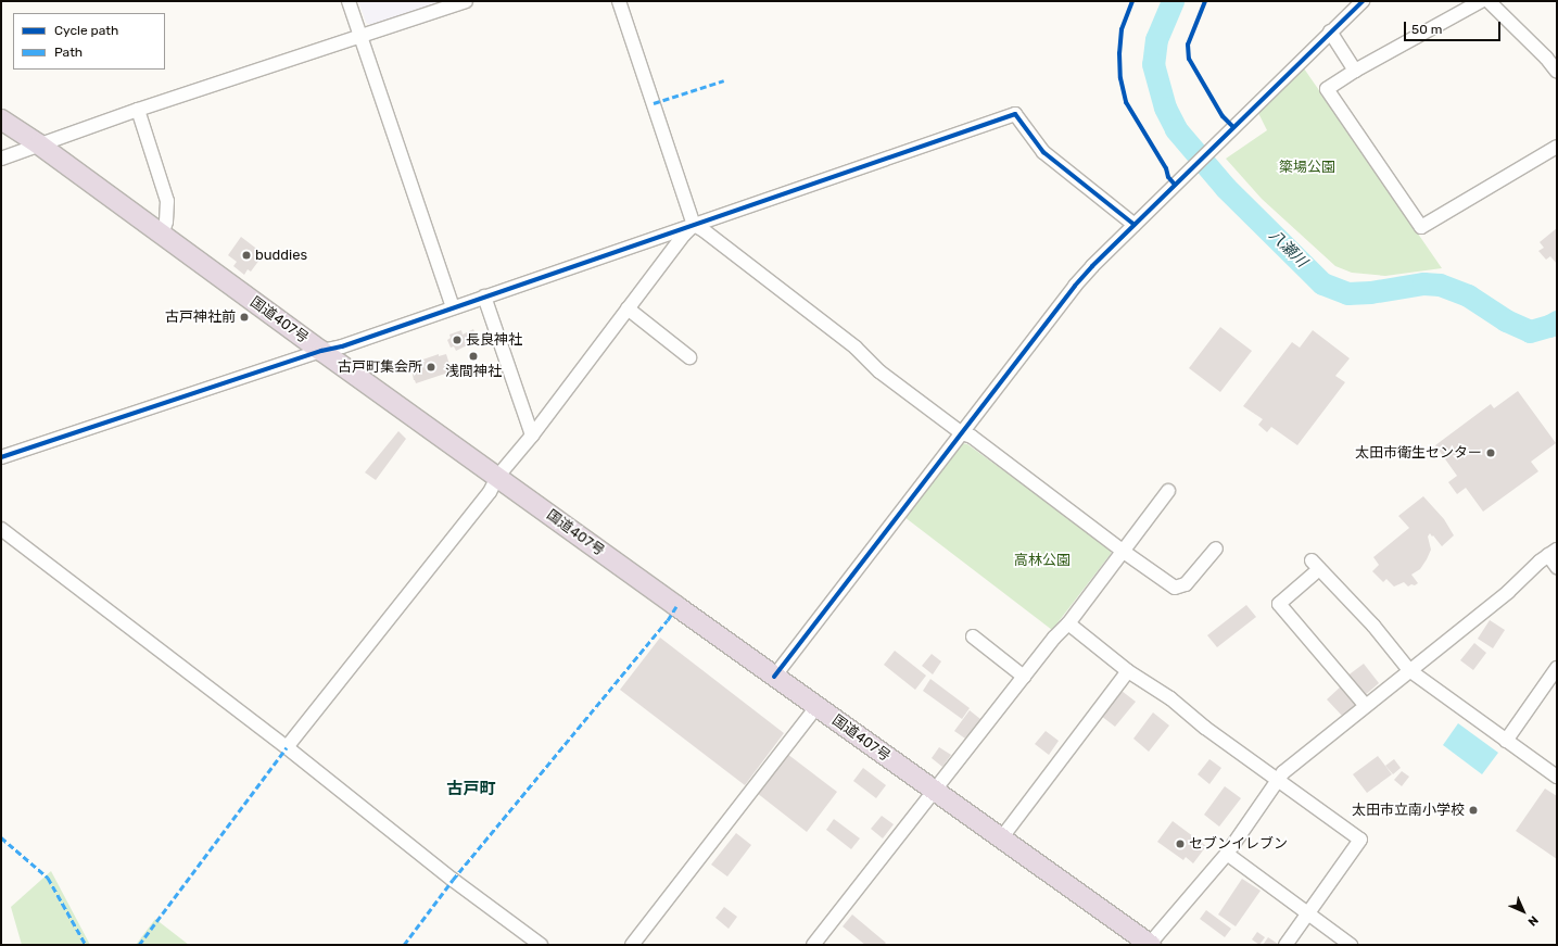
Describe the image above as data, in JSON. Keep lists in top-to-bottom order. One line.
{"streets":{"highway":["国道407号"]},"districts":["古戸町"],"water":["八瀬川"],"parks":["簗場公園","高林公園"],"places":["buddies","古戸神社前","長良神社","浅間神社","古戸町集会所","太田市衛生センター","太田市立南小学校","セブンイレブン"],"legend":["Cycle path","Path"],"scale_bar":"50 m","north":"bottom right"}
